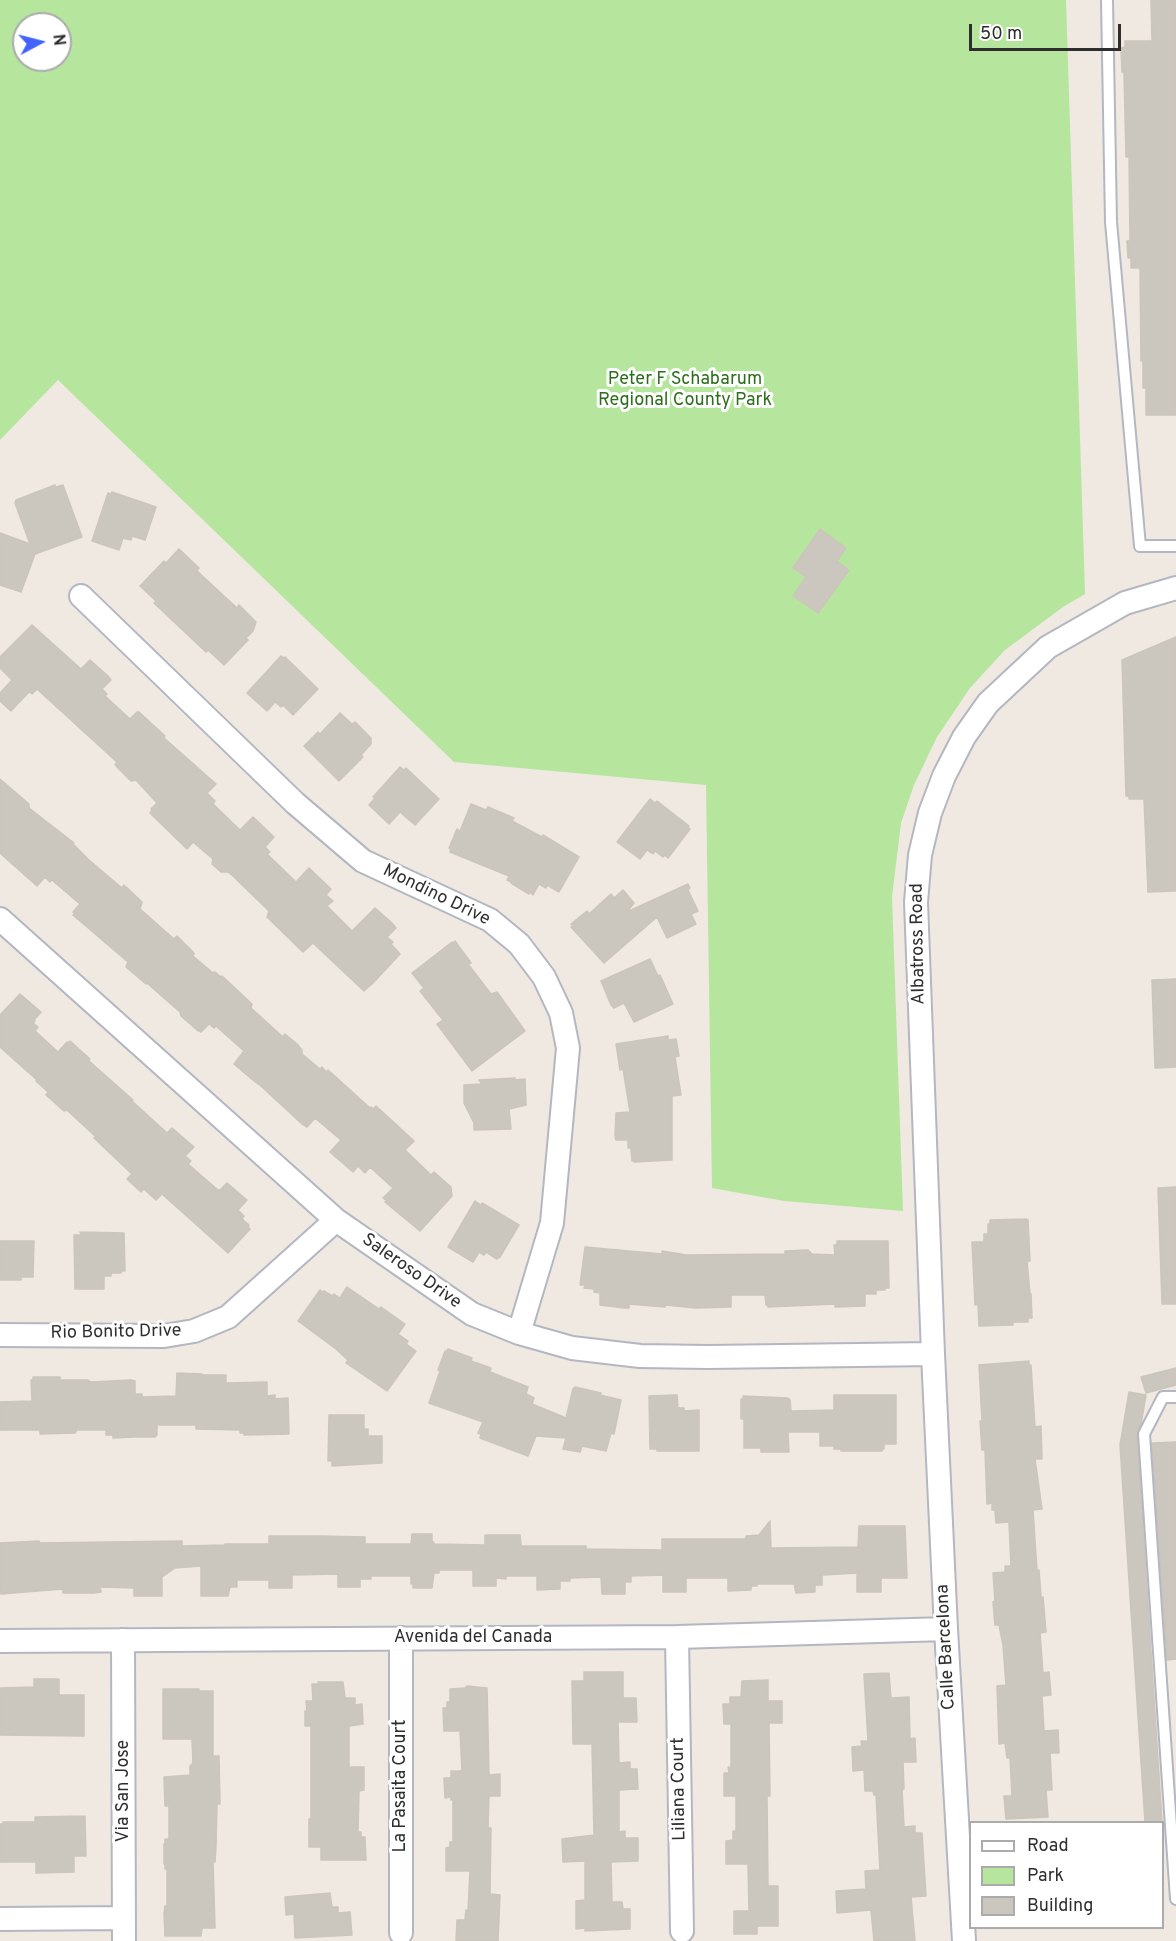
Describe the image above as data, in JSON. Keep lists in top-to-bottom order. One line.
{"streets":{"street":["Mondino Drive","Albatross Road","Saleroso Drive","Rio Bonito Drive","Avenida del Canada","Calle Barcelona","La Pasaita Court","Liliana Court","Via San Jose"]},"crossings":[["Mondino Drive","Saleroso Drive"],["Albatross Road","Saleroso Drive"],["Albatross Road","Calle Barcelona"],["Saleroso Drive","Rio Bonito Drive"],["Saleroso Drive","Calle Barcelona"],["Avenida del Canada","Calle Barcelona"],["Avenida del Canada","La Pasaita Court"],["Avenida del Canada","Liliana Court"],["Avenida del Canada","Via San Jose"]],"parks":["Peter F Schabarum Regional County Park"],"legend":["Road","Park","Building"],"scale_bar":"50 m","north":"right"}
